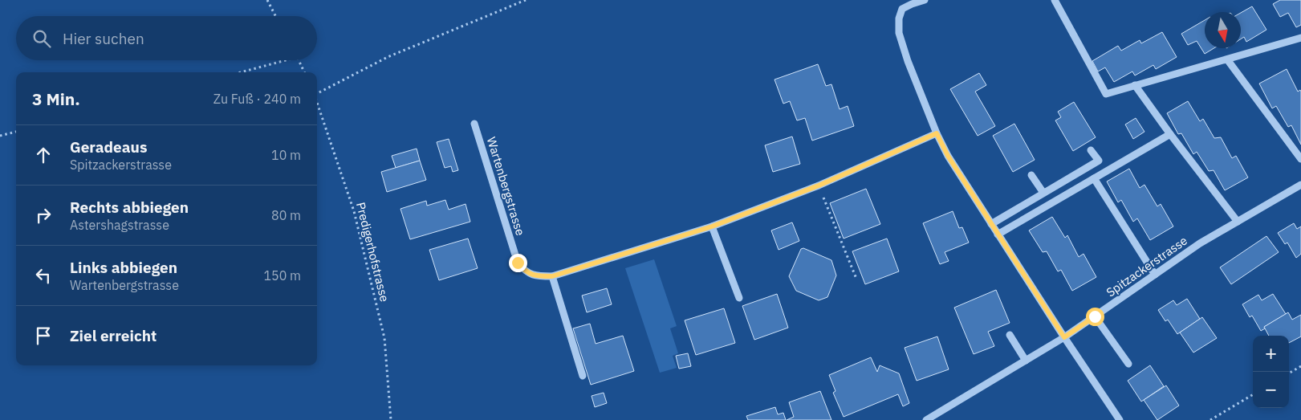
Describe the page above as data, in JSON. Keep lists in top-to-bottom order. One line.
{"streets":{"street":["Wartenbergstrasse","Spitzackerstrasse"],"path":["Predigerhofstrasse"]},"north":"bottom","page":{"search":"Hier suchen","heading":["3 Min.","Zu Fuß · 240 m"],"list":[["Geradeaus","Spitzackerstrasse","10 m"],["Rechts abbiegen","Astershagstrasse","80 m"],["Links abbiegen","Wartenbergstrasse","150 m"],"Ziel erreicht"],"map_buttons":["+","−"]}}
